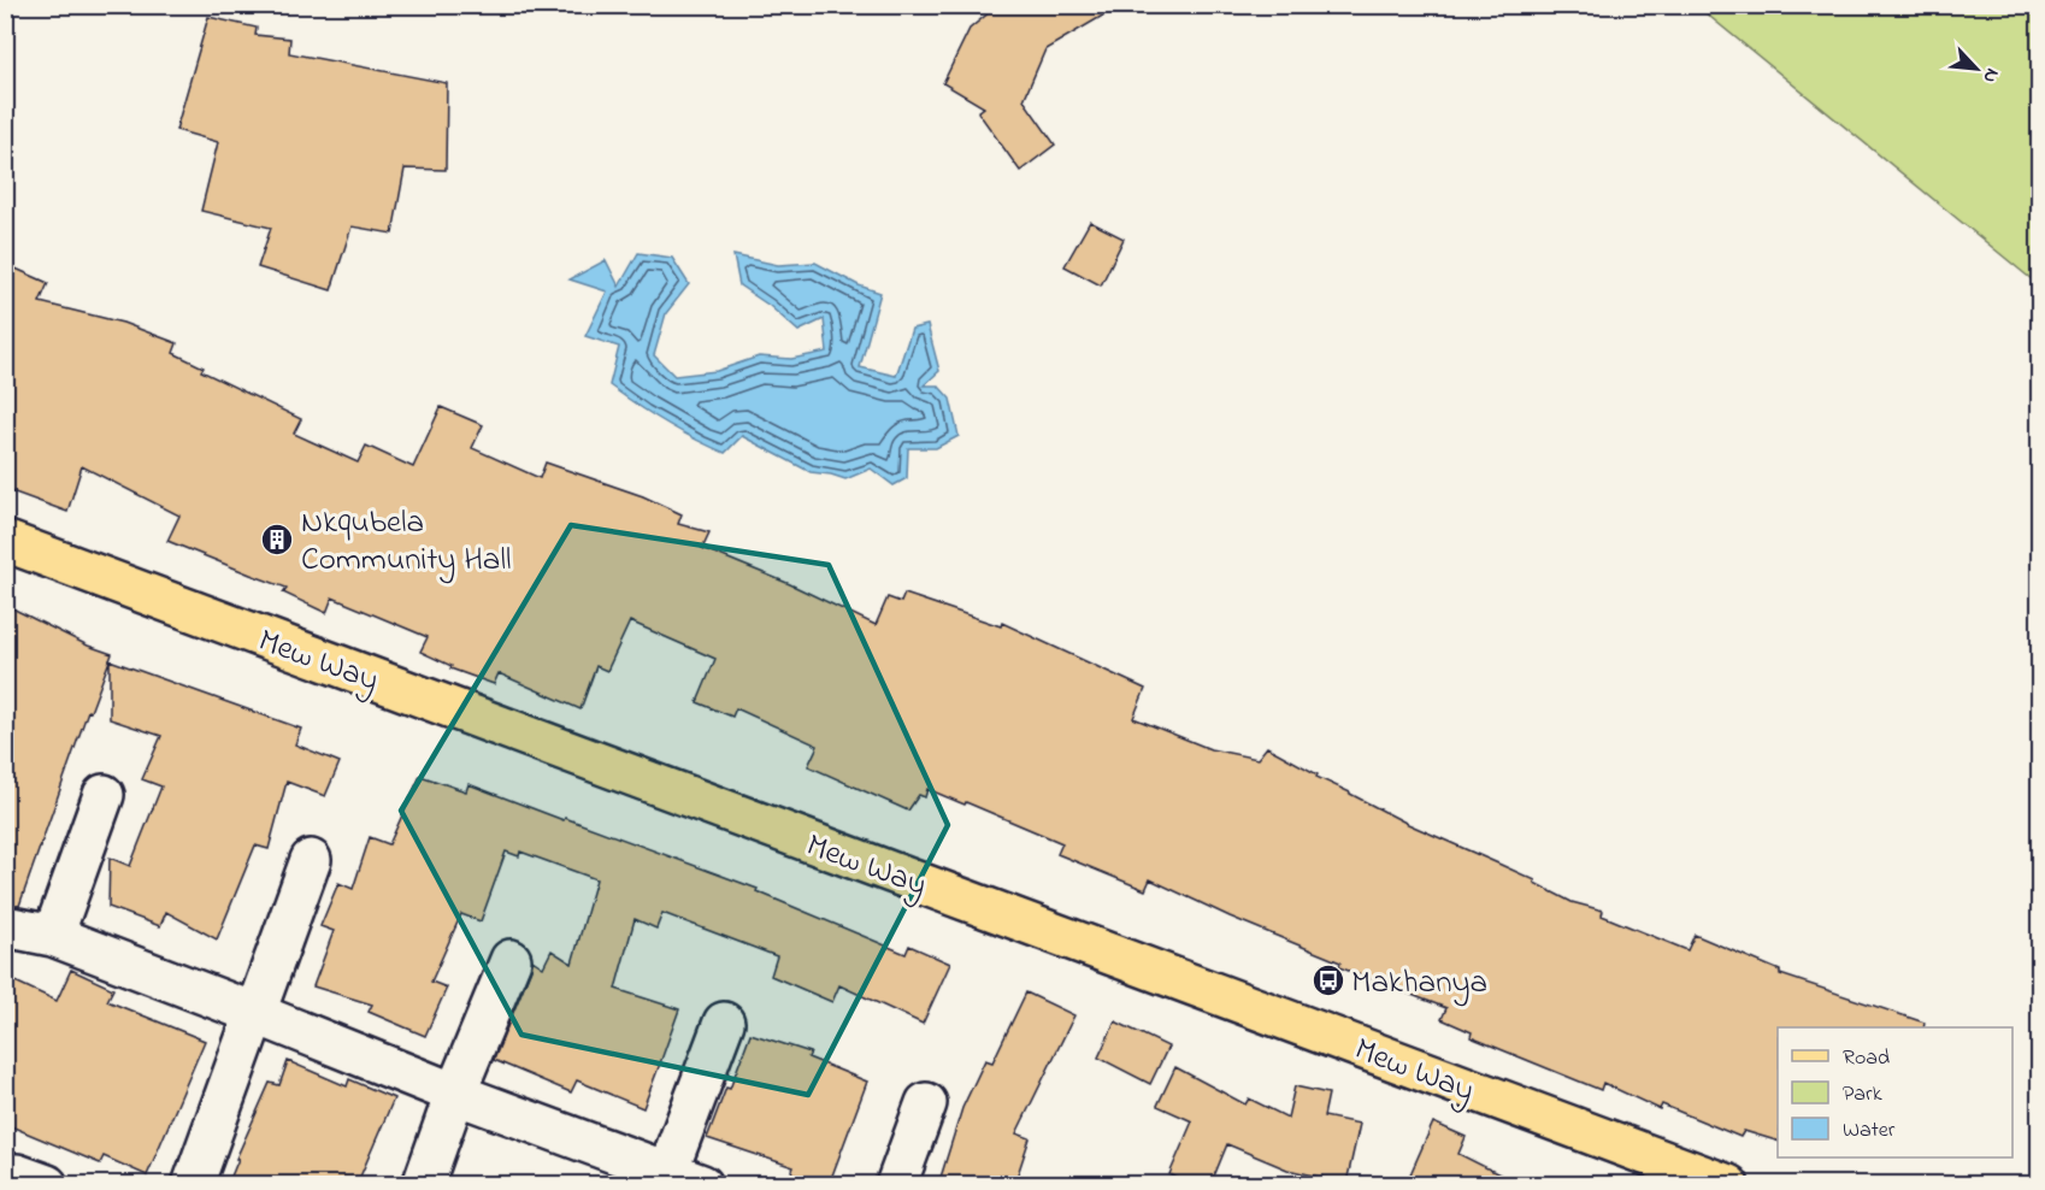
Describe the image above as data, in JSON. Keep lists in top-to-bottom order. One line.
{"streets":{"main road":["Mew Way"]},"places":{"building":["Nkqubela Community Hall"],"bus stop":["Makhanya"]},"legend":["Road","Park","Water"],"north":"bottom right"}
